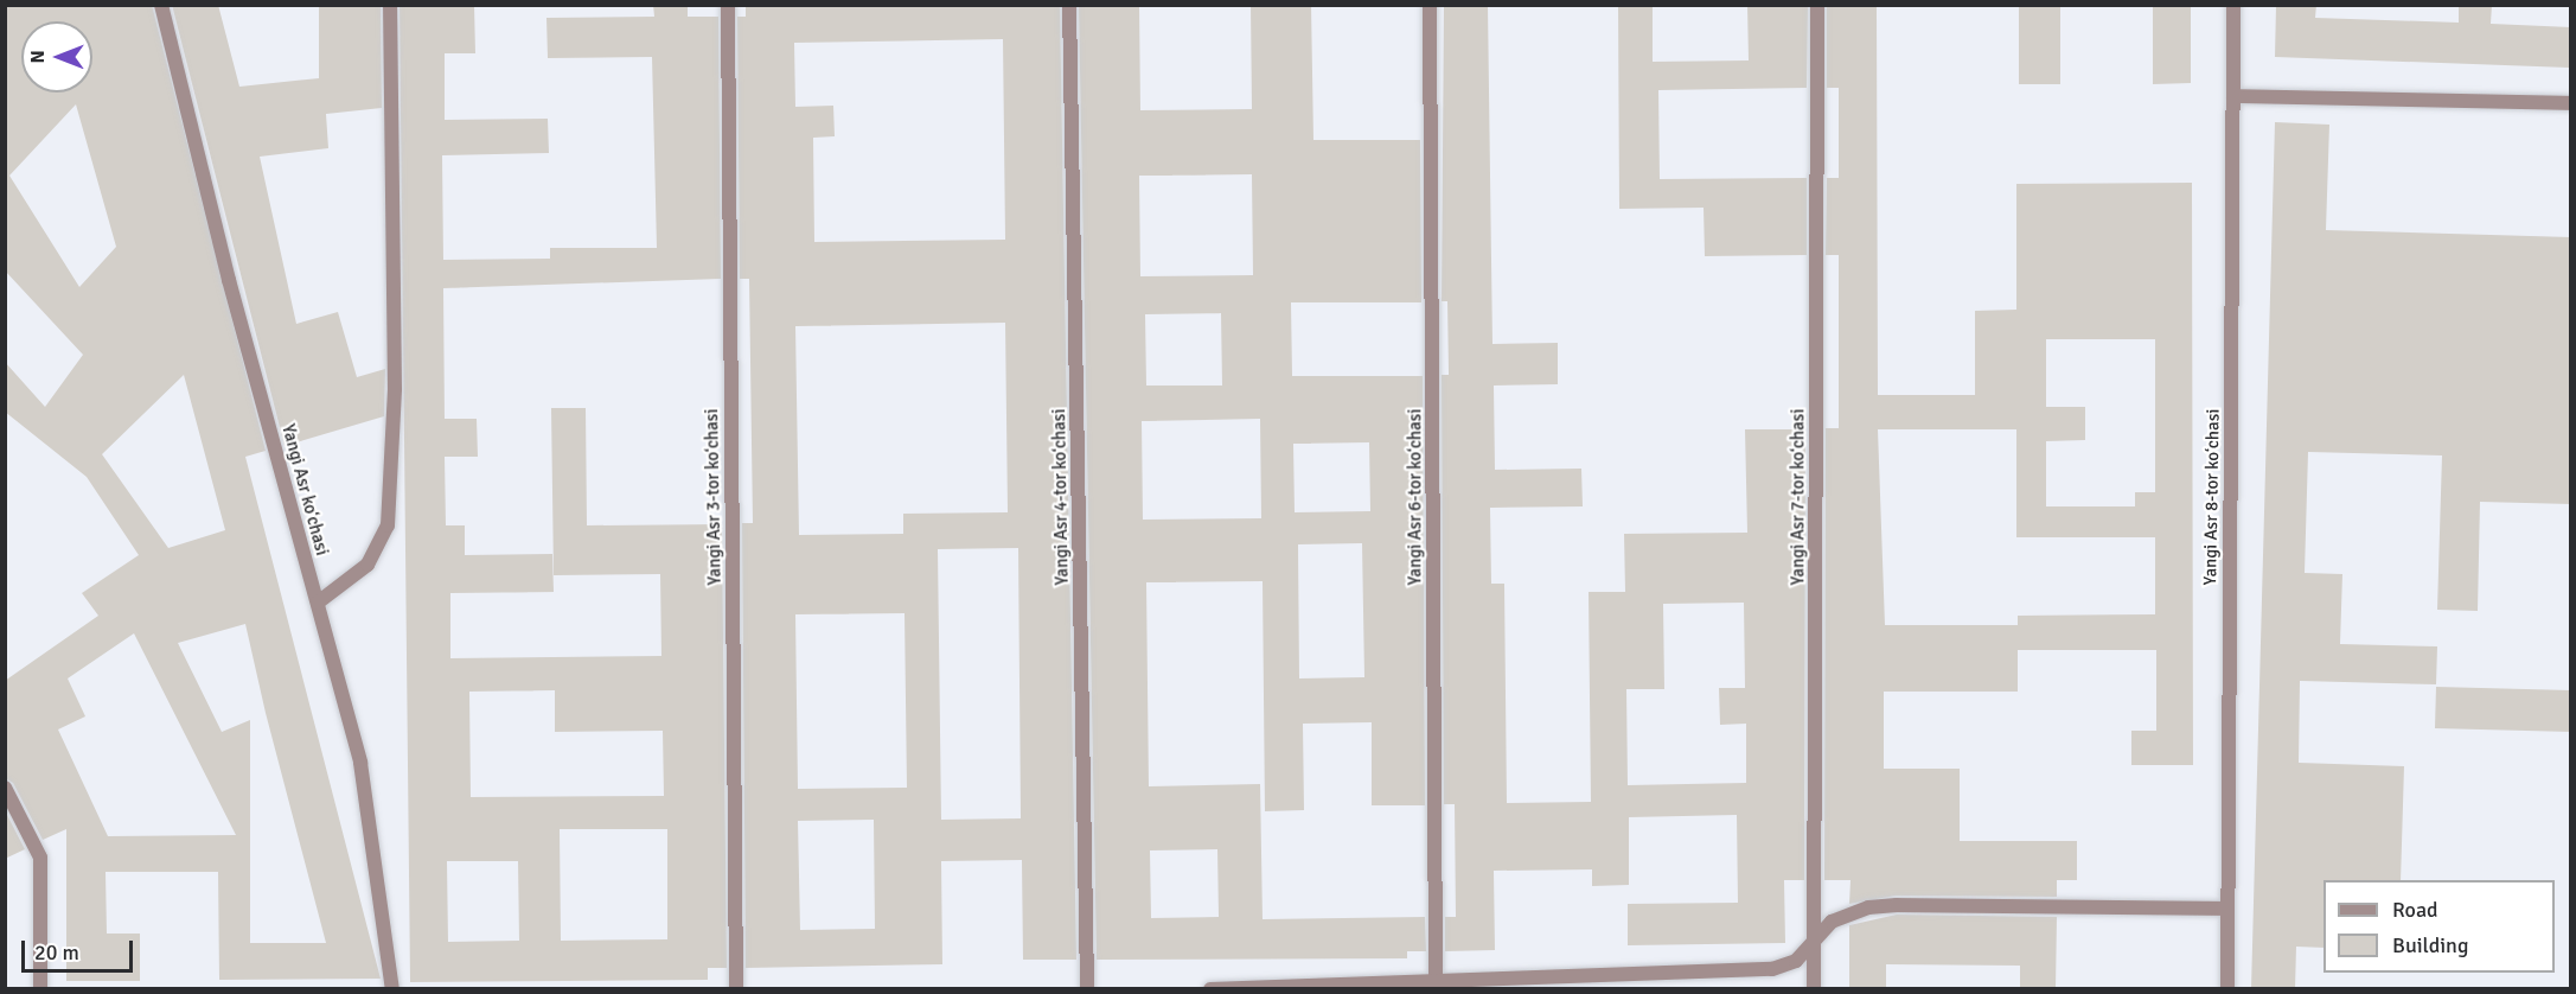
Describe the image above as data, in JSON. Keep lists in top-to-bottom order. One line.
{"streets":{"street":["Yangi Asr koʻchasi","Yangi Asr 3-tor koʻchasi","Yangi Asr 4-tor koʻchasi","Yangi Asr 6-tor koʻchasi","Yangi Asr 7-tor koʻchasi","Yangi Asr 8-tor koʻchasi"]},"legend":["Road","Building"],"scale_bar":"20 m","north":"left"}
